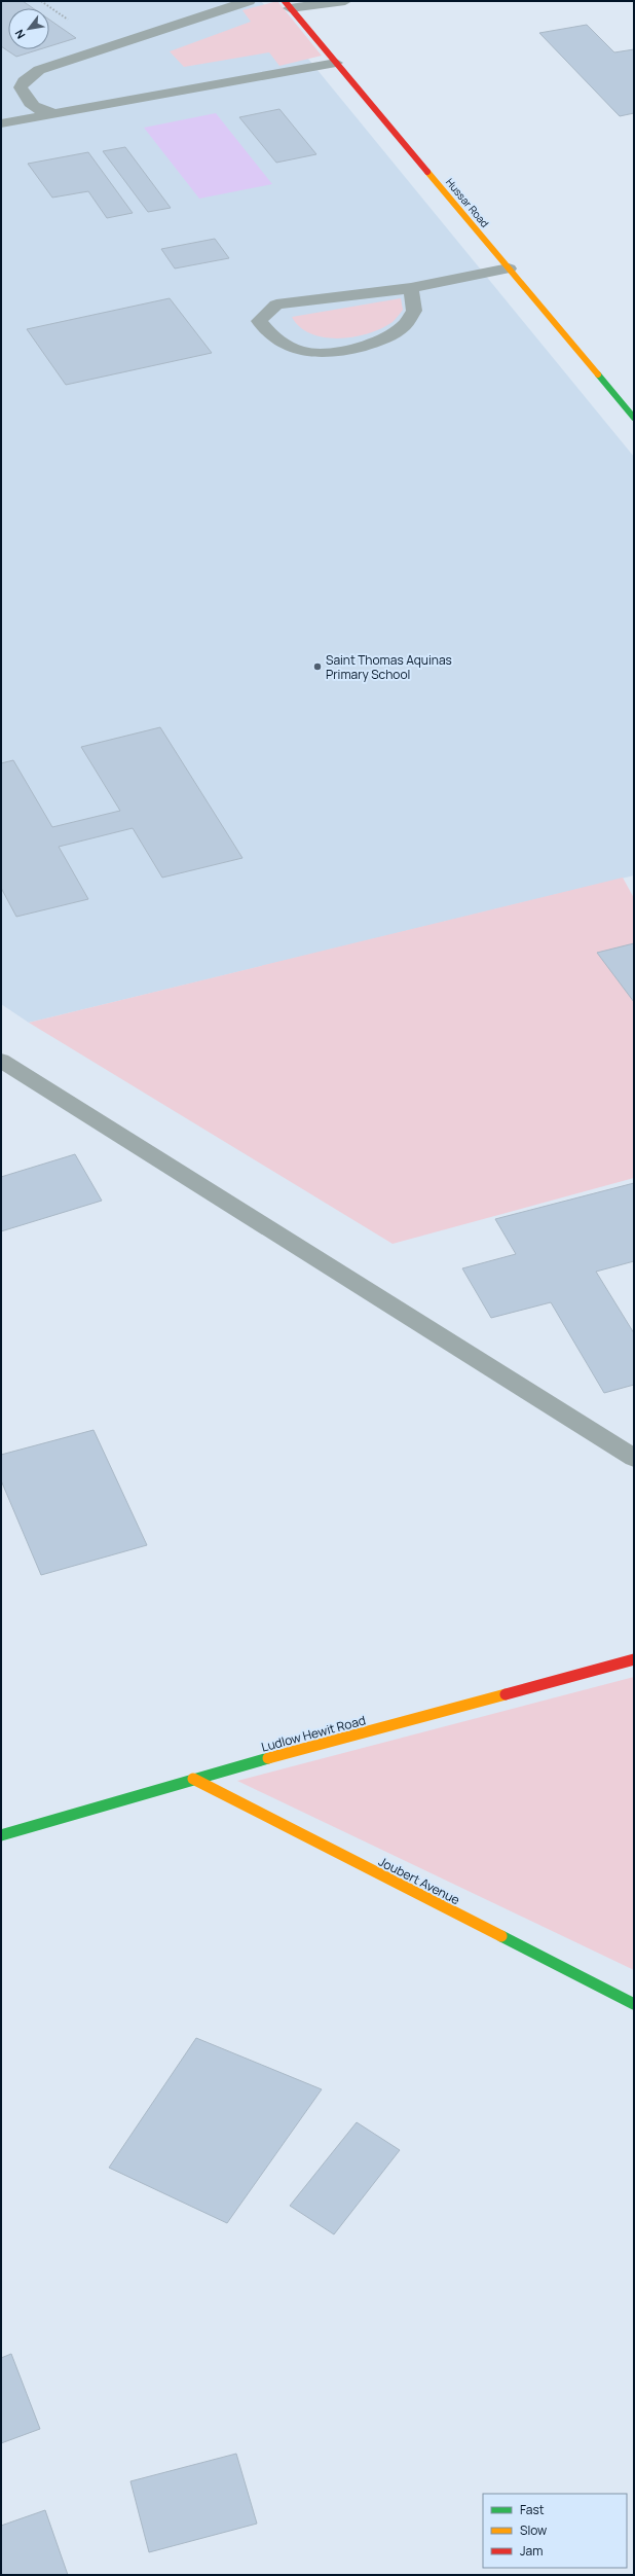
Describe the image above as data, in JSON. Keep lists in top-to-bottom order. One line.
{"streets":{"street":["Hussar Road","Ludlow Hewit Road","Joubert Avenue"]},"crossings":[["Ludlow Hewit Road","Joubert Avenue"]],"places":["Saint Thomas Aquinas Primary School"],"legend":["Fast","Slow","Jam"],"north":"bottom left"}
